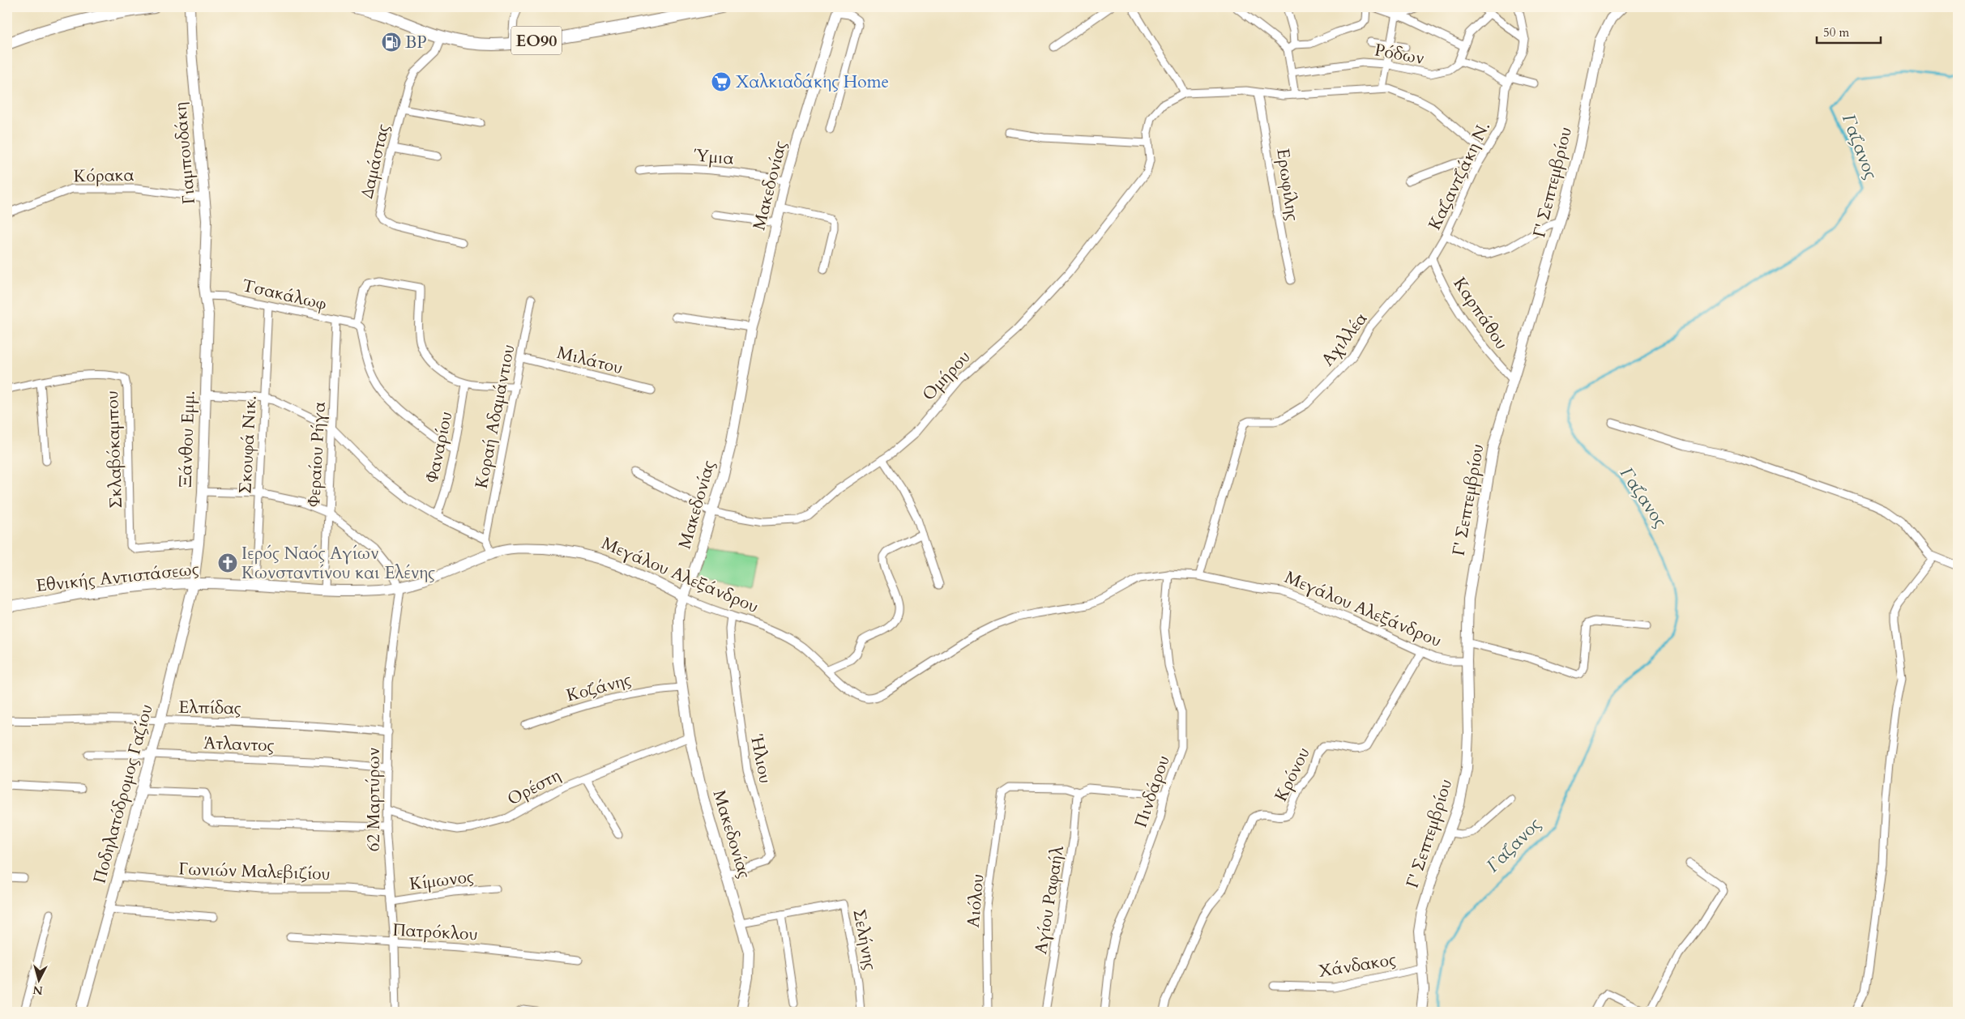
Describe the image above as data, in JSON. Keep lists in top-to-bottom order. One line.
{"streets":{"main road":["ΕΟ90"],"street":["Ρόδων","Γιαμπουδάκη","Ύμια","Δαμάστας","Κόρακα","Καζαντζάκη Ν.","Γ' Σεπτεμβρίου","Ερωφίλης","Μακεδονίας","Τσακάλωφ","Καρπάθου","Αχιλλέα","Μιλάτου","Ομήρου","Κοραή Αδαμάντιου","Ξάνθου Εμμ.","Σκουφά Νικ.","Φαναρίου","Σκλαβόκαμπου","Φεραίου Ρήγα","Μεγάλου Αλεξάνδρου","Εθνικής Αντιστάσεως","Κοζάνης","Ελπίδας","Άτλαντος","Ήλιου","Κρόνου","Ορέστη","Πινδάρου","Ποδηλατόδρομος Γαζίου","62 Μαρτύρων","Γωνιών Μαλεβιζίου","Κίμωνος","Αγίου Ραφαήλ","Αιόλου","Πατρόκλου","Σελήνης","Χάνδακος"]},"crossings":[["ΕΟ90","Δαμάστας"],["Γιαμπουδάκη","Κόρακα"],["Γιαμπουδάκη","Τσακάλωφ"],["Γιαμπουδάκη","Ξάνθου Εμμ."],["Ύμια","Μακεδονίας"],["Καζαντζάκη Ν.","Καρπάθου"],["Καζαντζάκη Ν.","Αχιλλέα"],["Γ' Σεπτεμβρίου","Καρπάθου"],["Γ' Σεπτεμβρίου","Μεγάλου Αλεξάνδρου"],["Γ' Σεπτεμβρίου","Χάνδακος"],["Μακεδονίας","Ομήρου"],["Μακεδονίας","Μεγάλου Αλεξάνδρου"],["Μακεδονίας","Κοζάνης"],["Μακεδονίας","Ήλιου"],["Μακεδονίας","Ορέστη"],["Μακεδονίας","Σελήνης"],["Τσακάλωφ","Ξάνθου Εμμ."],["Τσακάλωφ","Σκουφά Νικ."],["Τσακάλωφ","Φεραίου Ρήγα"],["Καρπάθου","Αχιλλέα"],["Αχιλλέα","Μεγάλου Αλεξάνδρου"],["Μιλάτου","Κοραή Αδαμάντιου"],["Ξάνθου Εμμ.","Σκλαβόκαμπου"],["Ξάνθου Εμμ.","Εθνικής Αντιστάσεως"],["Ξάνθου Εμμ.","Ποδηλατόδρομος Γαζίου"],["Σκουφά Νικ.","Εθνικής Αντιστάσεως"],["Φεραίου Ρήγα","Εθνικής Αντιστάσεως"],["Μεγάλου Αλεξάνδρου","Εθνικής Αντιστάσεως"],["Μεγάλου Αλεξάνδρου","Ήλιου"],["Μεγάλου Αλεξάνδρου","Κρόνου"],["Μεγάλου Αλεξάνδρου","Πινδάρου"],["Εθνικής Αντιστάσεως","Ποδηλατόδρομος Γαζίου"],["Εθνικής Αντιστάσεως","62 Μαρτύρων"],["Ελπίδας","Ποδηλατόδρομος Γαζίου"],["Ελπίδας","62 Μαρτύρων"],["Άτλαντος","Ποδηλατόδρομος Γαζίου"],["Άτλαντος","62 Μαρτύρων"],["Ορέστη","62 Μαρτύρων"],["Ποδηλατόδρομος Γαζίου","Γωνιών Μαλεβιζίου"],["62 Μαρτύρων","Γωνιών Μαλεβιζίου"],["62 Μαρτύρων","Κίμωνος"],["62 Μαρτύρων","Πατρόκλου"],["Αγίου Ραφαήλ","Αιόλου"]],"water":["Γαζανος"],"places":{"fuel station":["BP"],"supermarket":["Χαλκιαδάκης Home"],"church":["Ιερός Ναός Αγίων Κωνσταντίνου και Ελένης"]},"scale_bar":"50 m","north":"bottom"}
